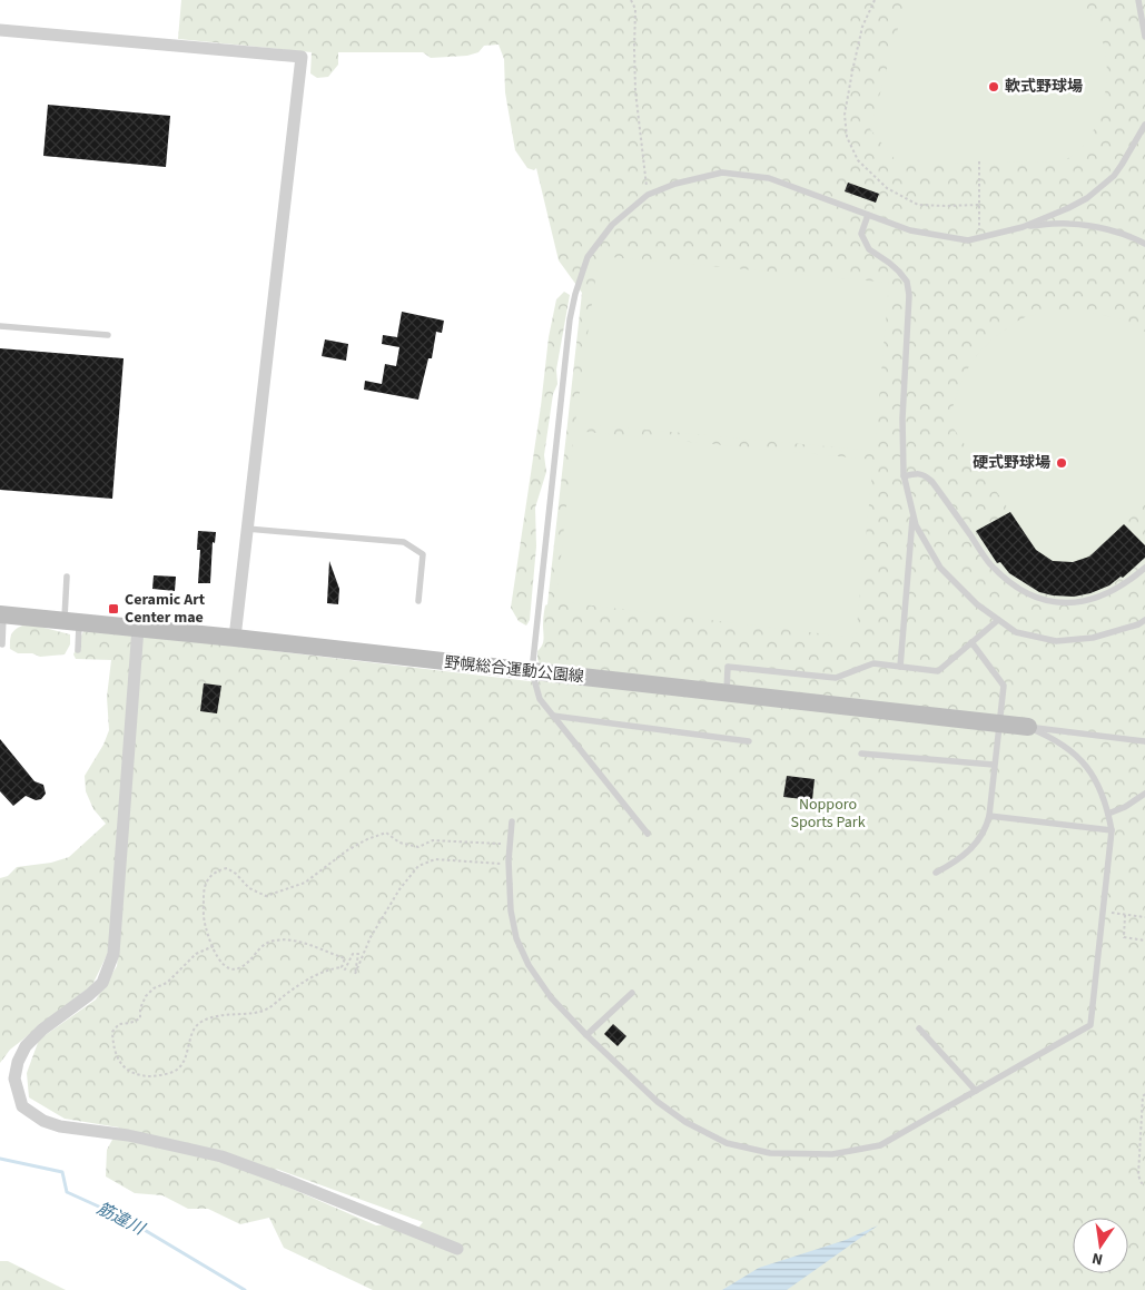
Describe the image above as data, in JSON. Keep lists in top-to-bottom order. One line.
{"streets":{"main road":["野幌総合運動公園線"]},"water":["筋違川"],"parks":["Nopporo Sports Park"],"places":{"other":["軟式野球場","硬式野球場"],"transit":["Ceramic Art Center mae"]},"north":"bottom"}
